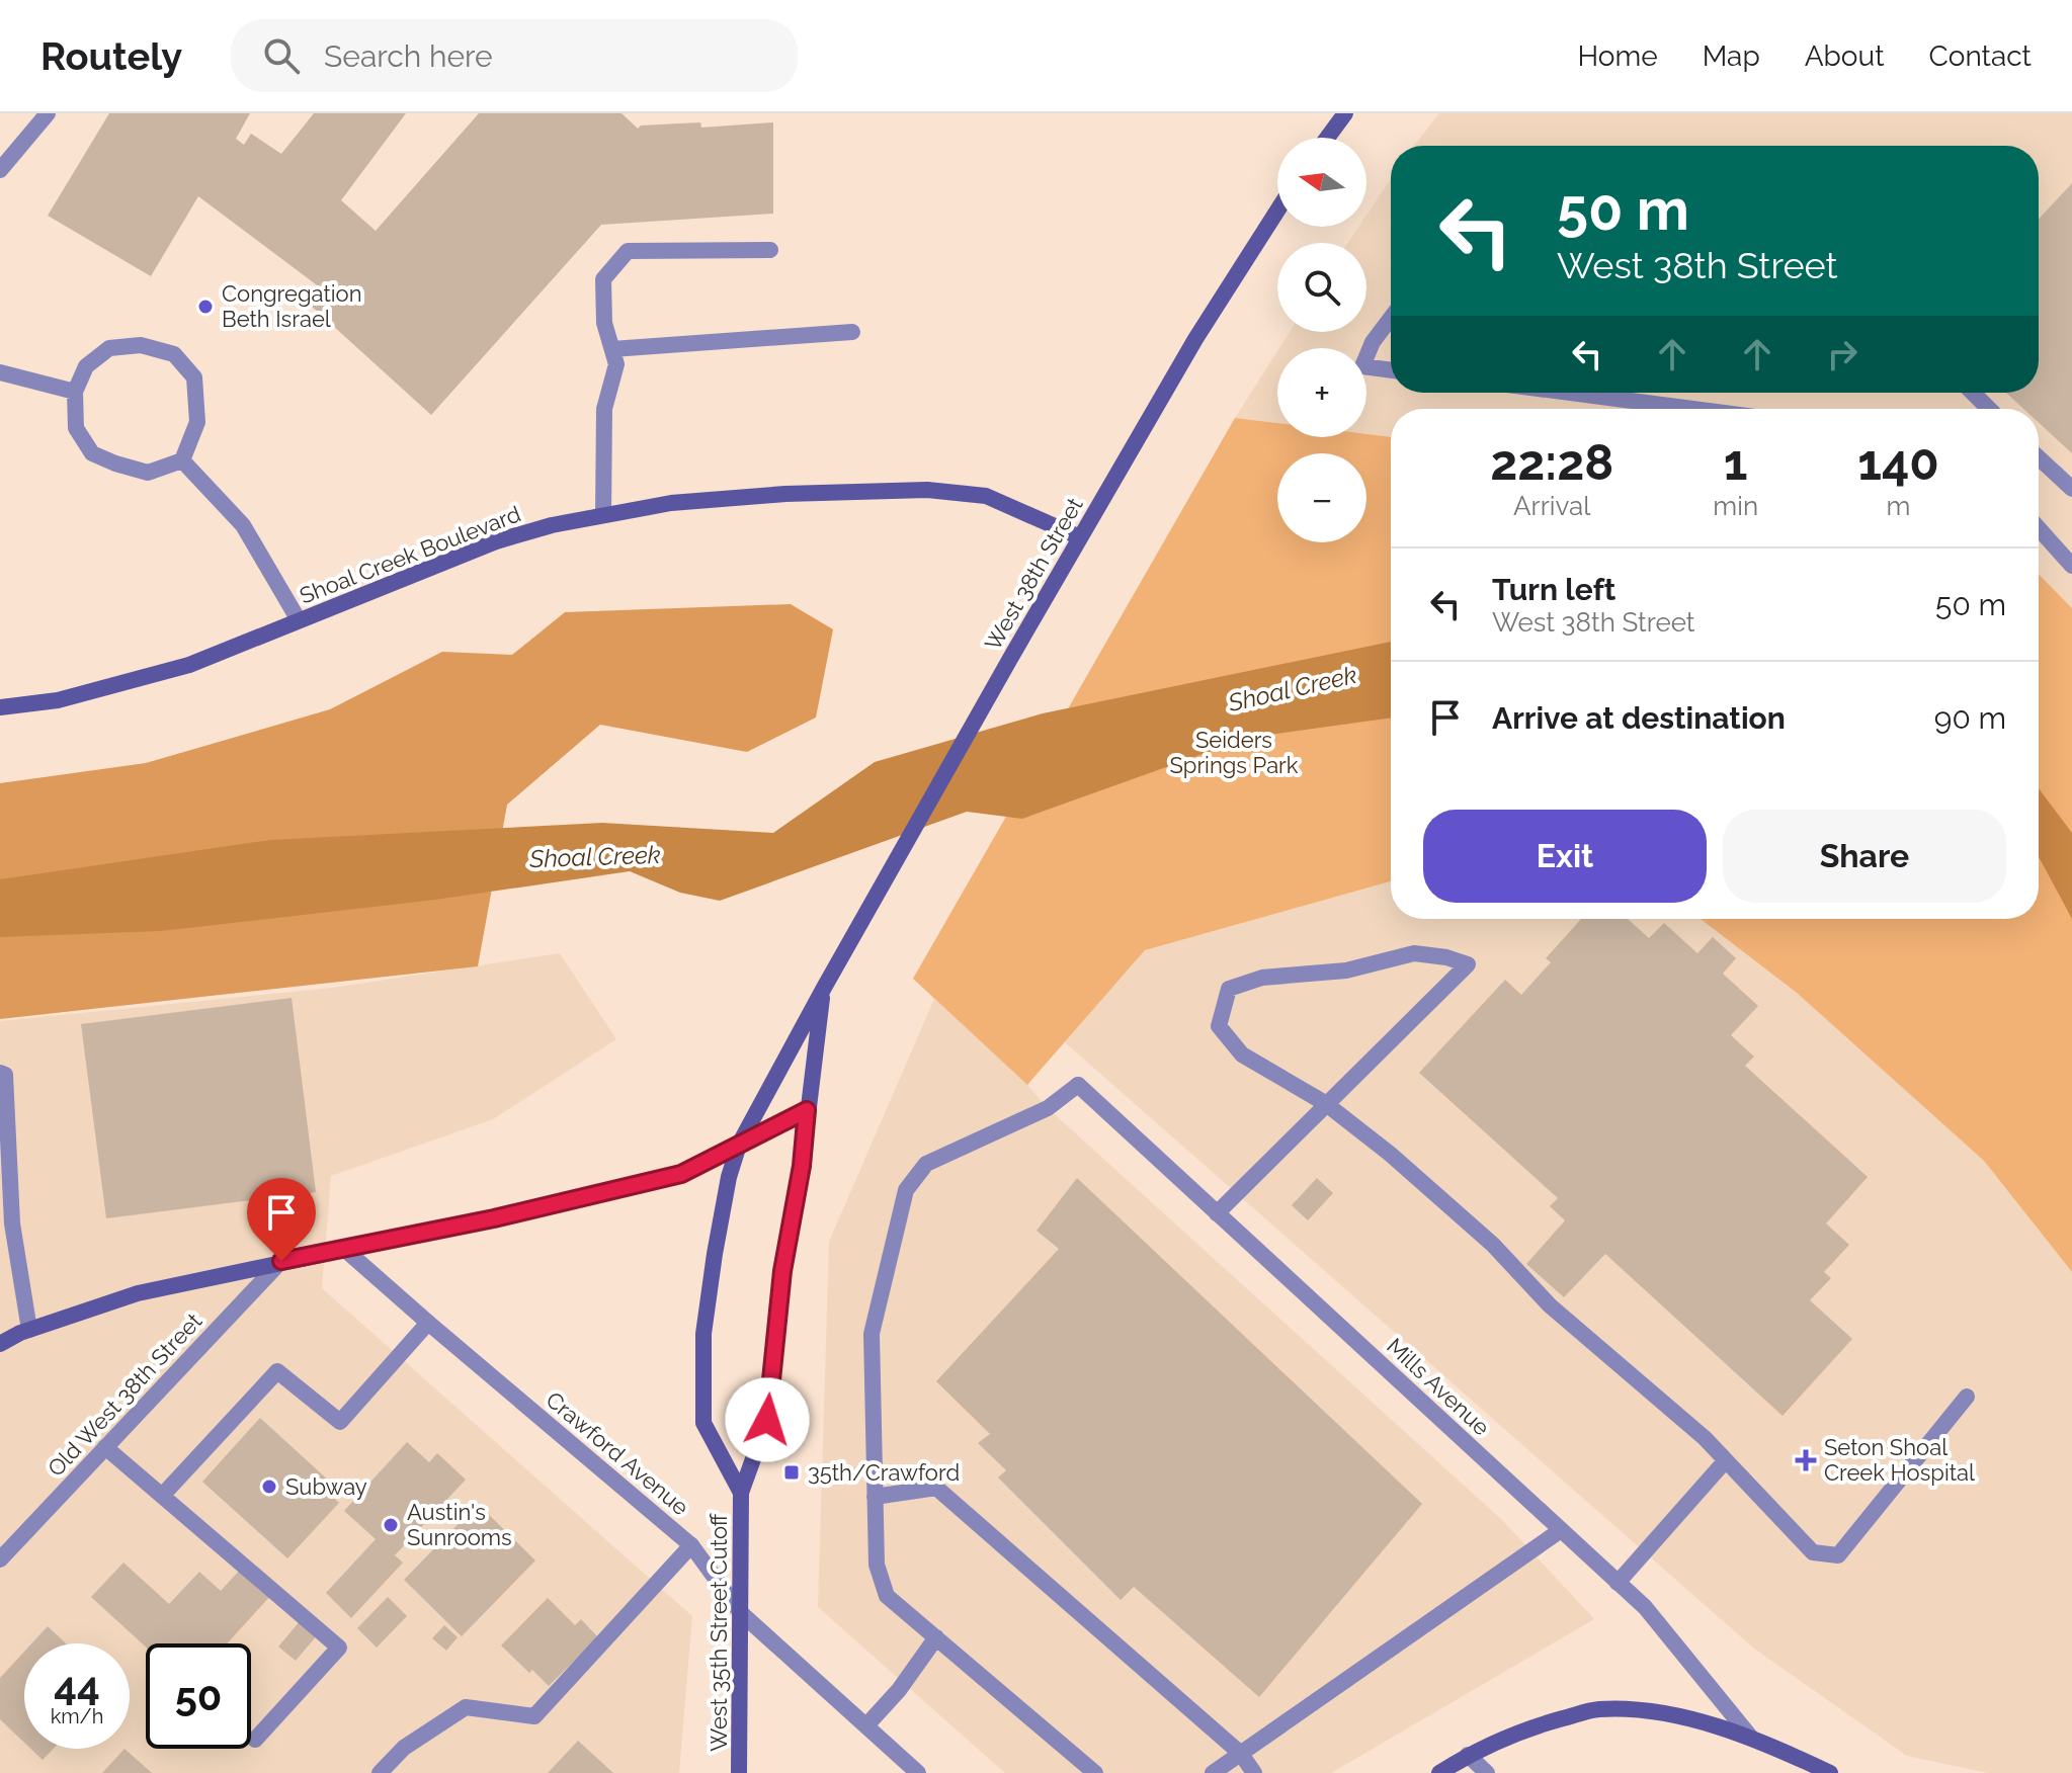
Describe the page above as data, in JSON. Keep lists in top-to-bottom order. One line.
{"streets":{"street":["Shoal Creek Boulevard","West 38th Street","Mills Avenue","Old West 38th Street","Crawford Avenue","West 35th Street Cutoff"]},"crossings":[["Shoal Creek Boulevard","West 38th Street"],["West 38th Street","West 35th Street Cutoff"],["Crawford Avenue","West 35th Street Cutoff"]],"water":["Shoal Creek"],"parks":["Seiders Springs Park"],"places":{"other":["Congregation Beth Israel","Subway","Austin's Sunrooms"],"health":["Seton Shoal Creek Hospital"],"transit":["35th/Crawford"]},"north":"left","page":{"header":"Routely","search":"Search here","nav":["Home","Map","About","Contact"],"map_buttons":["+","−"],"turn":["50 m","West 38th Street"],"eta":["22:28","Arrival","1","min","140","m"],"list":[{"name":"Turn left","note":"West 38th Street","value":"50 m"},{"name":"Arrive at destination","value":"90 m"}],"buttons":["Exit","Share"],"speed":"44 km/h","limit":"50"}}
